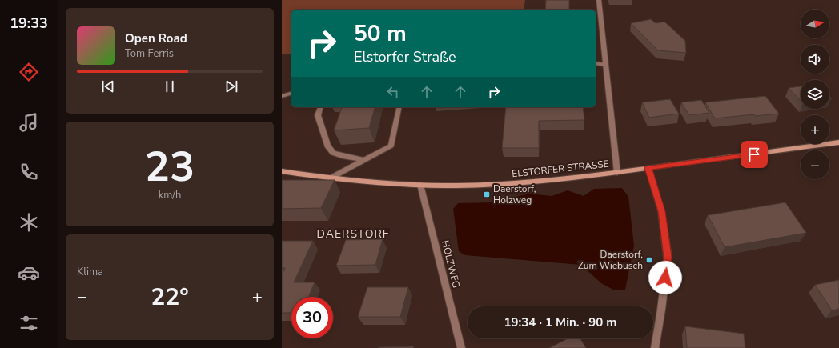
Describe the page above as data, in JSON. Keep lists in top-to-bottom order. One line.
{"streets":{"main road":["ELSTORFER STRASSE"],"street":["HOLZWEG"]},"crossings":[["ELSTORFER STRASSE","HOLZWEG"]],"districts":["DAERSTORF"],"places":{"transit":["Daerstorf, Holzweg","Daerstorf, Zum Wiebusch"]},"north":"right","page":{"tabs":"19:33","map_buttons":["+","−"],"turn":["50 m","Elstorfer Straße"],"song":["Open Road","Tom Ferris"],"tile":[["23","km/h"],"Klima"],"heat":["−","22°","+"],"limit":"30","trip":"19:34 · 1 Min. · 90 m"}}
